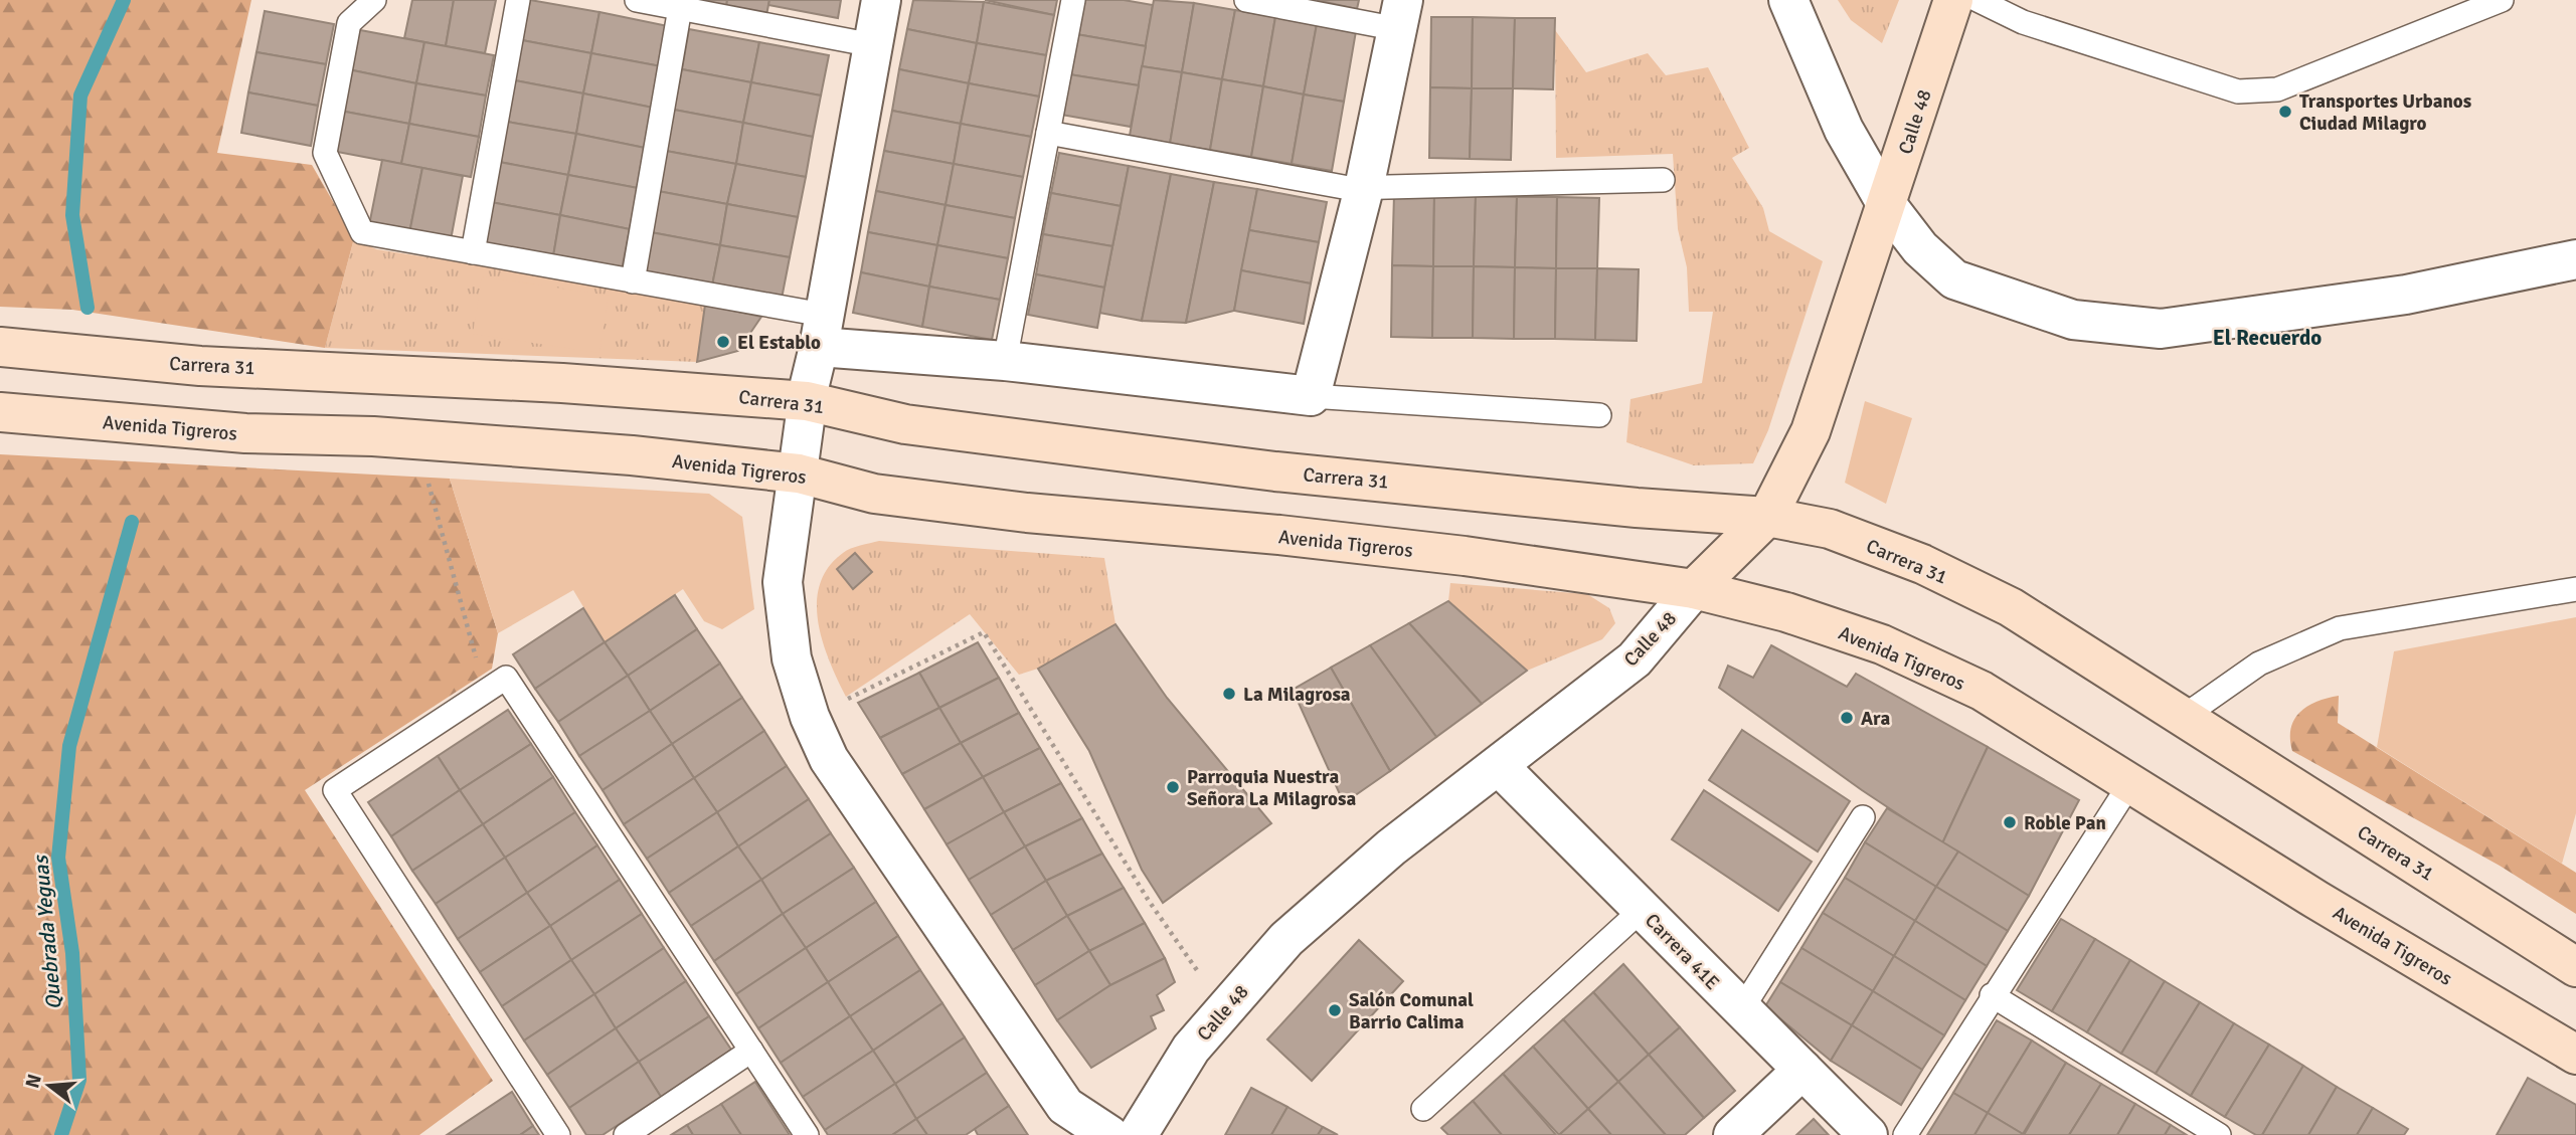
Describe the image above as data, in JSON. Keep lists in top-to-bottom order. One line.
{"streets":{"main road":["Calle 48","Carrera 31","Avenida Tigreros"],"street":["Carrera 41E"]},"crossings":[["Calle 48","Carrera 31"],["Calle 48","Avenida Tigreros"],["Calle 48","Carrera 41E"]],"districts":["El Recuerdo"],"water":["Quebrada Yeguas"],"places":["Transportes Urbanos Ciudad Milagro","El Establo","La Milagrosa","Ara","Parroquia Nuestra Señora La Milagrosa","Roble Pan","Salón Comunal Barrio Calima"],"north":"left"}
